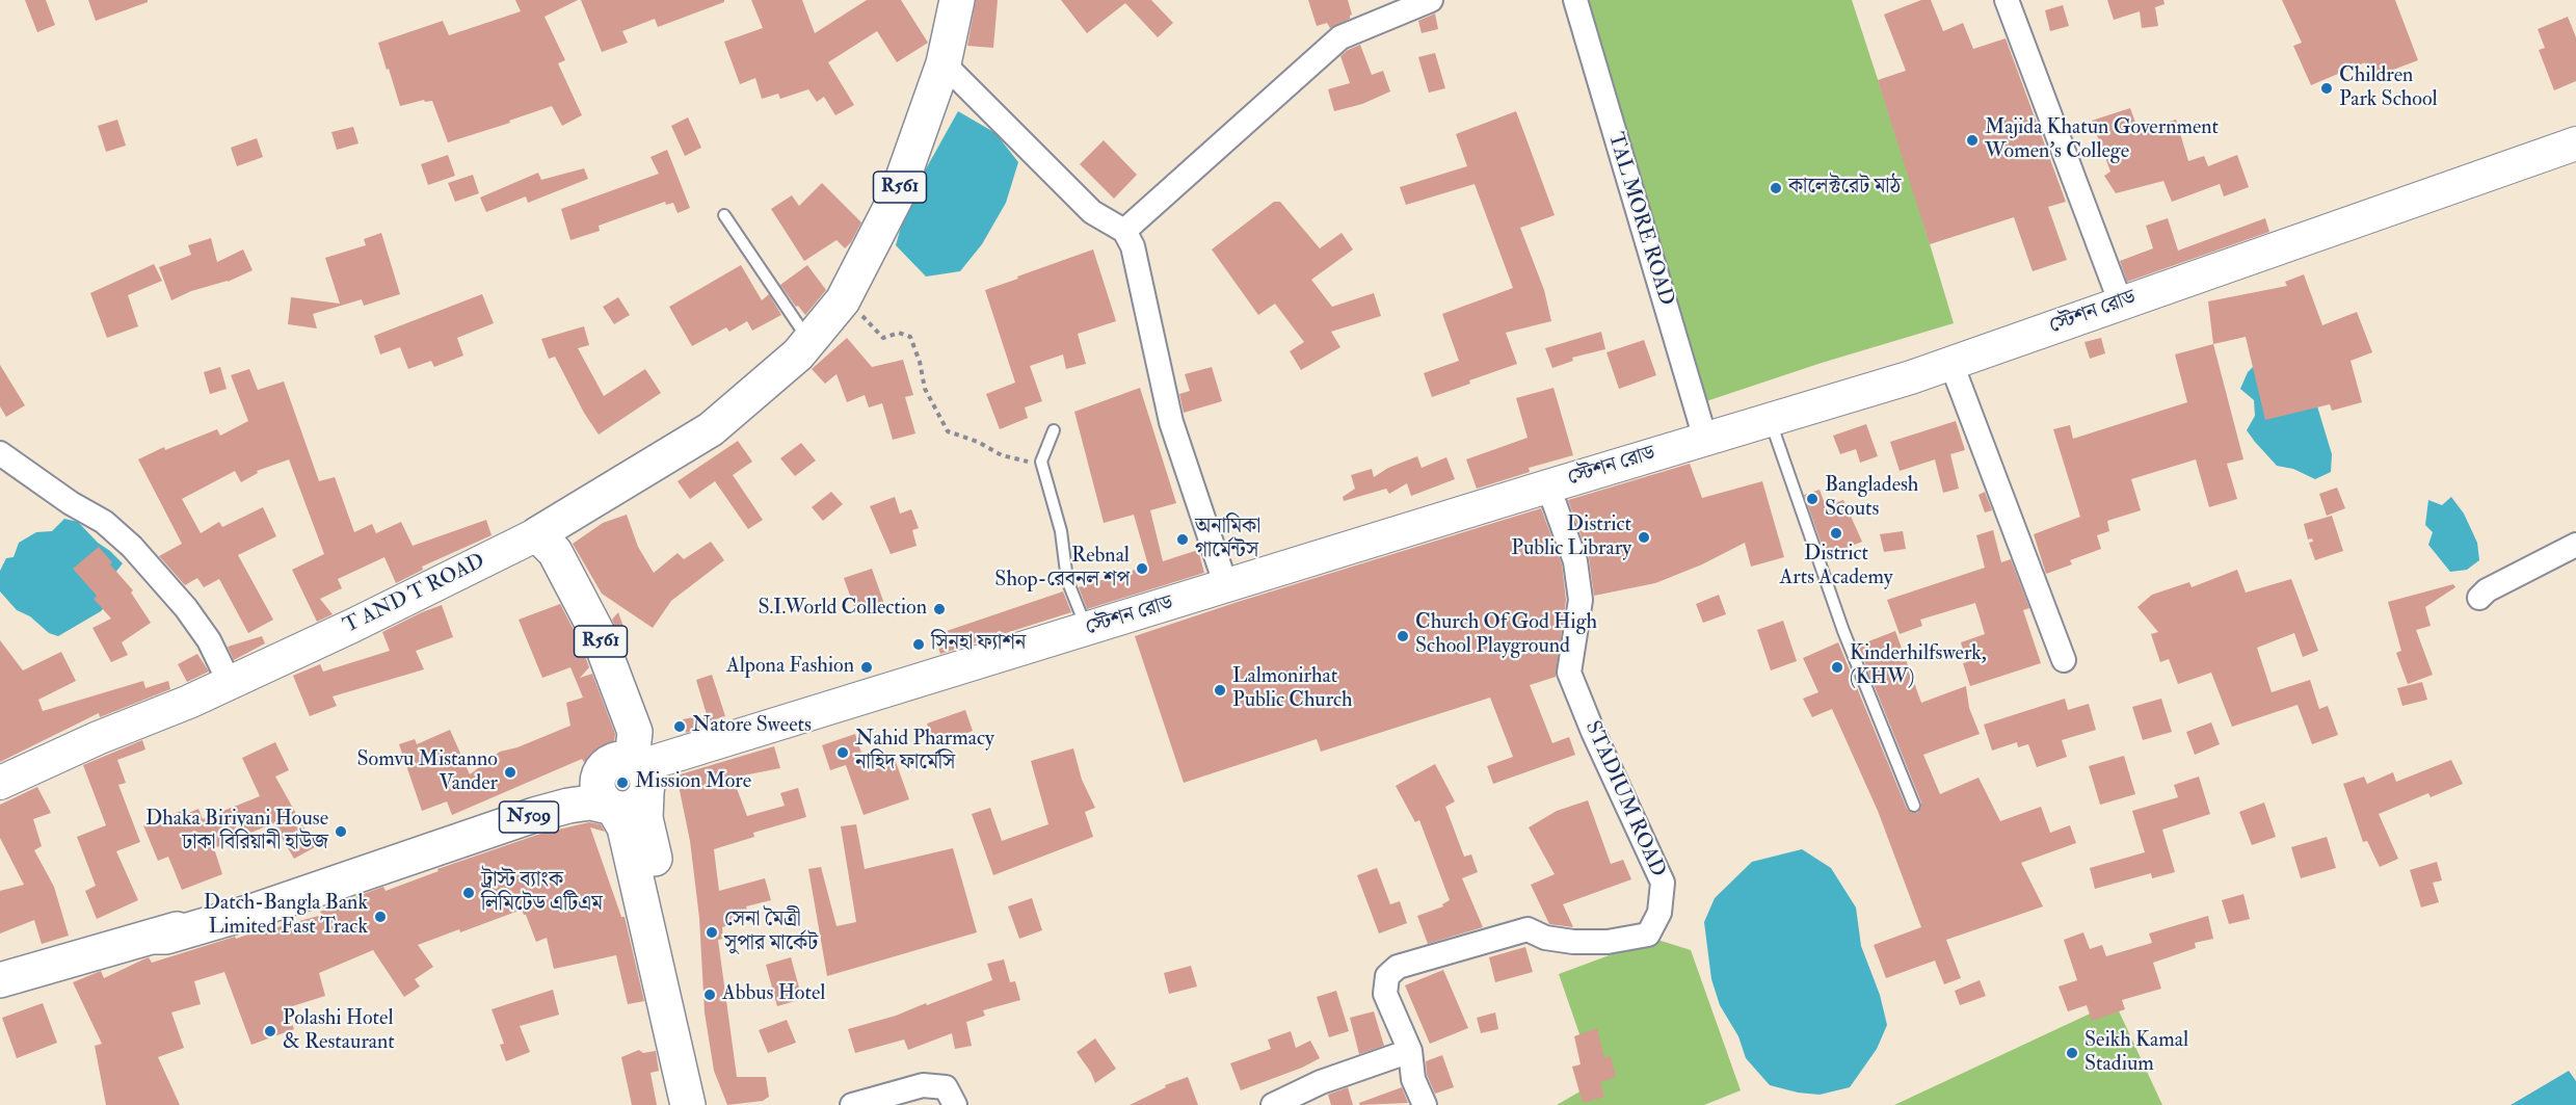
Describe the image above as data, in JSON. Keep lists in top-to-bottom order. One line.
{"streets":{"main road":["R561","স্টেশন রোড","T AND T ROAD","N509"],"street":["TAL MORE ROAD","STADIUM ROAD"]},"crossings":[["R561","স্টেশন রোড"],["R561","T AND T ROAD"],["R561","N509"],["TAL MORE ROAD","স্টেশন রোড"],["স্টেশন রোড","STADIUM ROAD"],["স্টেশন রোড","N509"]],"places":["Children Park School","Majida Khatun Government Women's College","কালেক্টরেট মাঠ","Bangladesh Scouts","District Arts Academy","District Public Library","অনামিকা গার্মেন্টস","Rebnal Shop-রেবনল শপ","S.I.World Collection","Church Of God High School Playground","সিনহা ফ্যাশন","Alpona Fashion","Kinderhilfswerk, (KHW)","Lalmonirhat Public Church","Natore Sweets","Nahid Pharmacy নাহিদ ফার্মেসি","Somvu Mistanno Vander","Mission More","Dhaka Biriyani House ঢাকা বিরিয়ানী হাউজ","ট্রাস্ট ব্যাংক লিমিটেড এটিএম","Datch-Bangla Bank Limited Fast Track","সেনা মৈত্রী সুপার মার্কেট","Abbus Hotel","Polashi Hotel & Restaurant","Seikh Kamal Stadium"]}
